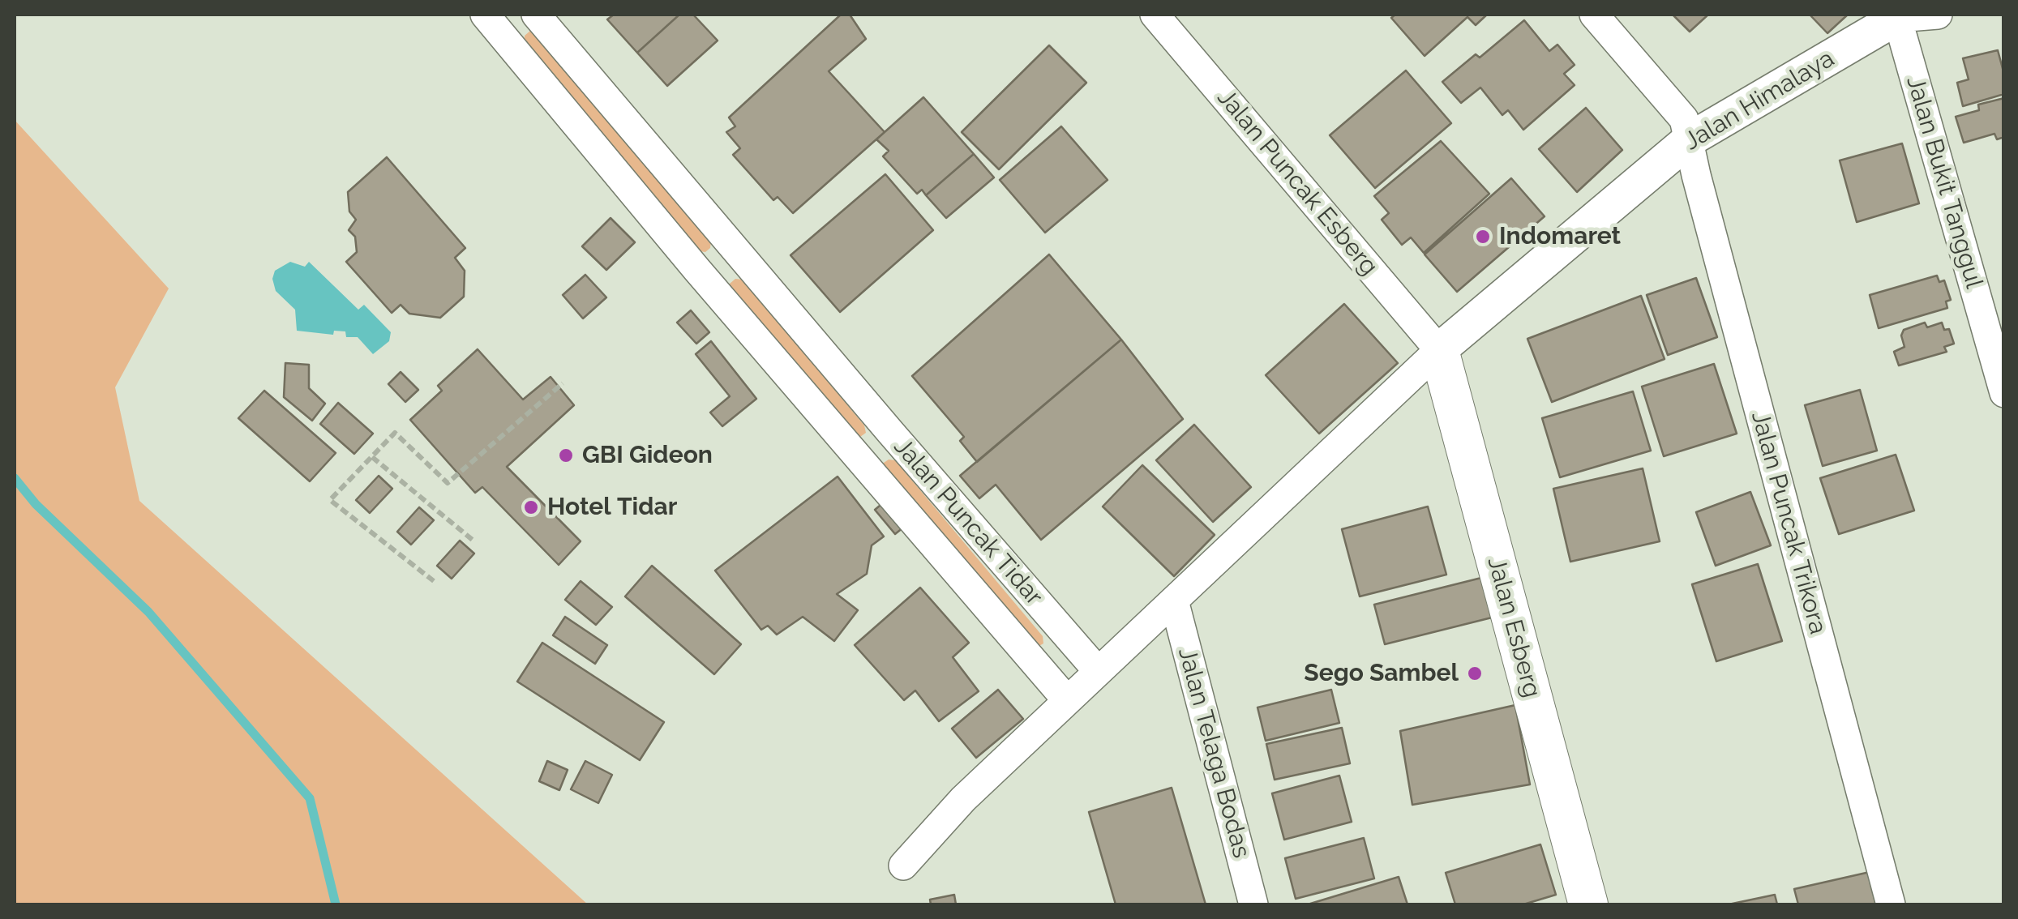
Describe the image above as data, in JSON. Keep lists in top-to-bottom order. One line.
{"streets":{"main road":["Jalan Esberg"],"street":["Jalan Himalaya","Jalan Puncak Esberg","Jalan Bukit Tanggul","Jalan Puncak Tidar","Jalan Puncak Trikora","Jalan Telaga Bodas"]},"crossings":[["Jalan Himalaya","Jalan Puncak Esberg"],["Jalan Himalaya","Jalan Bukit Tanggul"],["Jalan Himalaya","Jalan Puncak Trikora"],["Jalan Himalaya","Jalan Esberg"],["Jalan Puncak Esberg","Jalan Esberg"]],"places":["Indomaret","GBI Gideon","Hotel Tidar","Sego Sambel"]}
